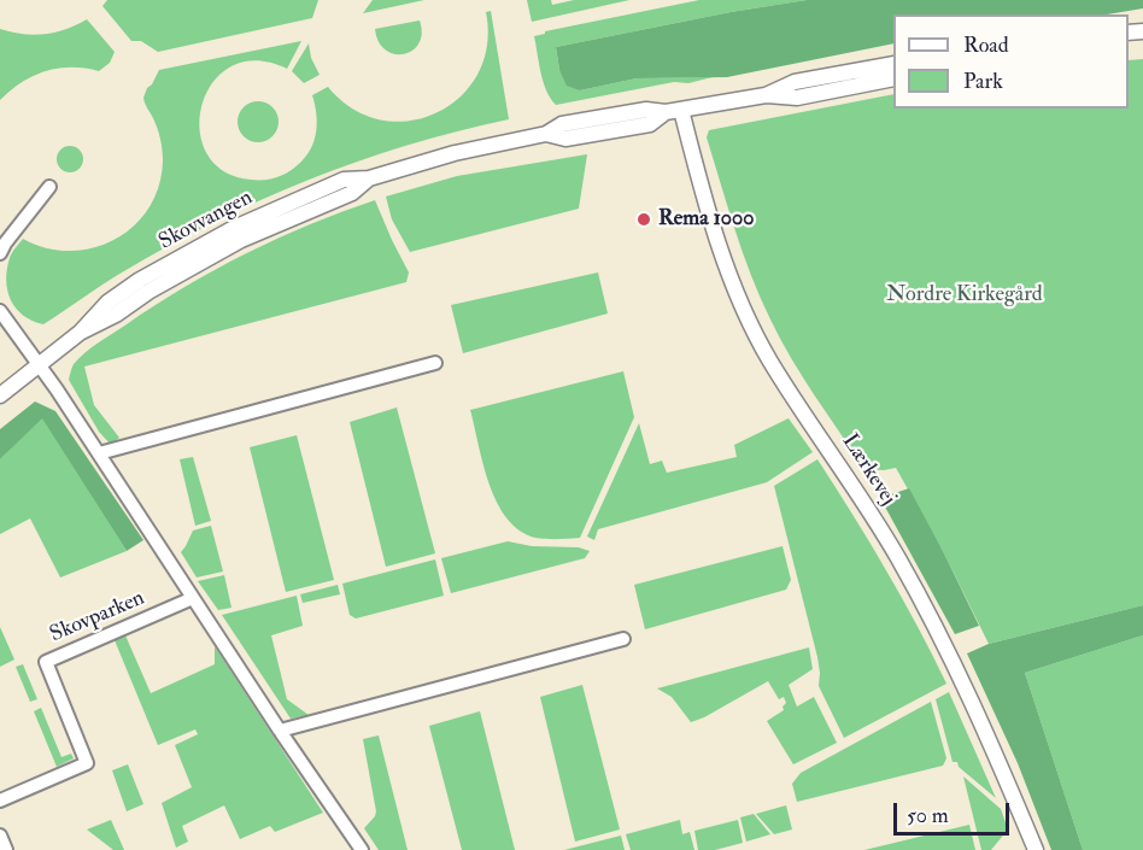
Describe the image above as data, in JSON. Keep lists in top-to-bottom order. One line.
{"streets":{"street":["Skovvangen","Lærkevej","Skovparken"]},"crossings":[["Skovvangen","Lærkevej"]],"parks":["Nordre Kirkegård"],"places":["Rema 1000"],"legend":["Road","Park"],"scale_bar":"50 m"}
